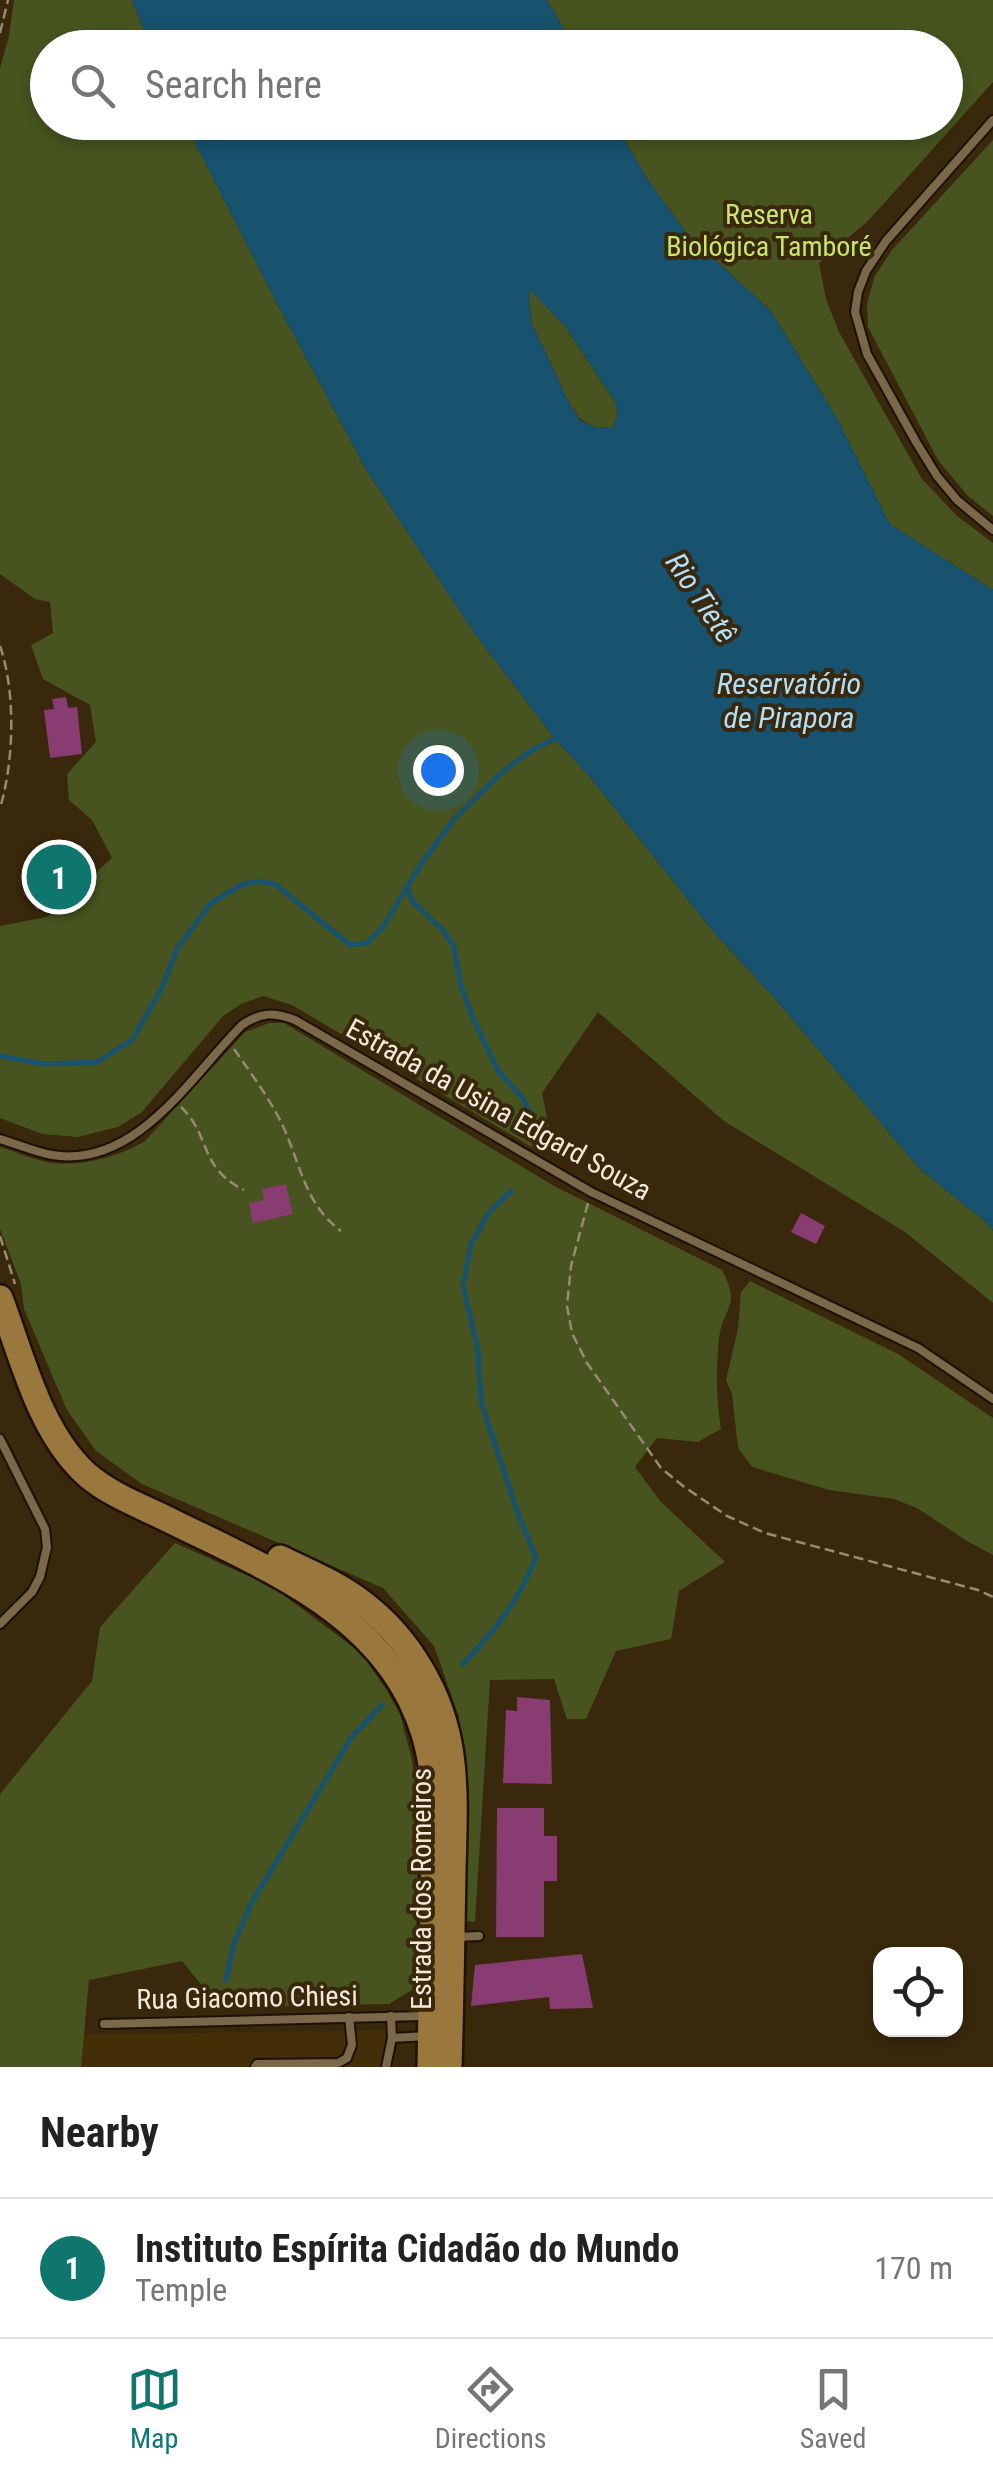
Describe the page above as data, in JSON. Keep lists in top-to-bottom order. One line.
{"streets":{"main road":["Estrada dos Romeiros"],"lane":["Estrada da Usina Edgard Souza","Rua Giacomo Chiesi"]},"crossings":[["Estrada dos Romeiros","Rua Giacomo Chiesi"]],"water":["Rio Tietê","Reservatório de Pirapora"],"parks":["Reserva Biológica Tamboré"],"page":{"search":"Search here","pins":"1","heading":"Nearby","list":[{"mark":"1","name":"Instituto Espírita Cidadão do Mundo","note":"Temple","value":"170 m"}],"nav":["Map","Directions","Saved"]}}
